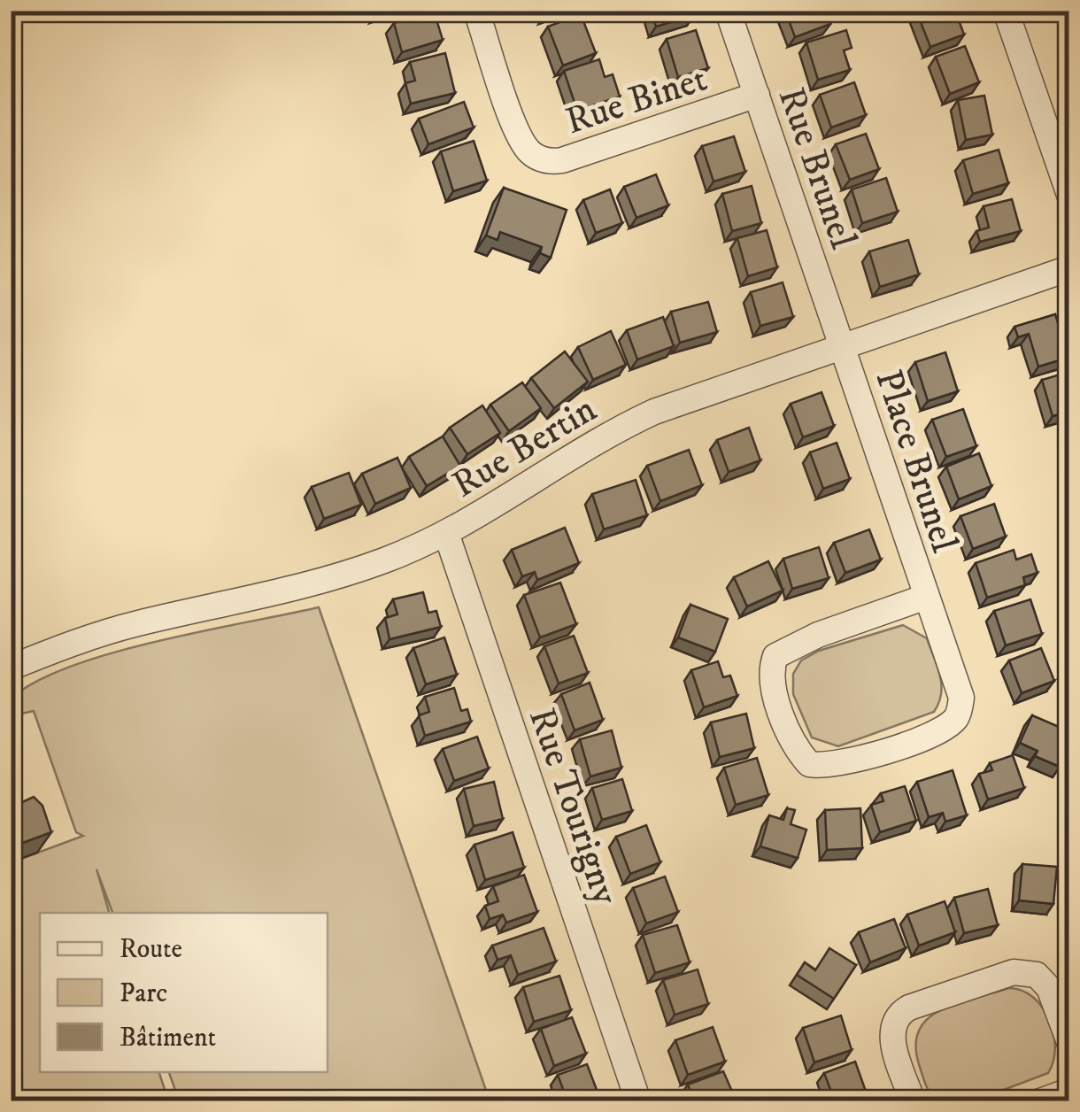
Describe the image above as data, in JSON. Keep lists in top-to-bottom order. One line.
{"streets":{"street":["Rue Binet","Rue Brunel","Rue Bertin","Place Brunel","Rue Tourigny"]},"crossings":[["Rue Binet","Rue Brunel"],["Rue Brunel","Rue Bertin"],["Rue Brunel","Place Brunel"],["Rue Bertin","Place Brunel"],["Rue Bertin","Rue Tourigny"]],"legend":["Route","Parc","Bâtiment"]}
